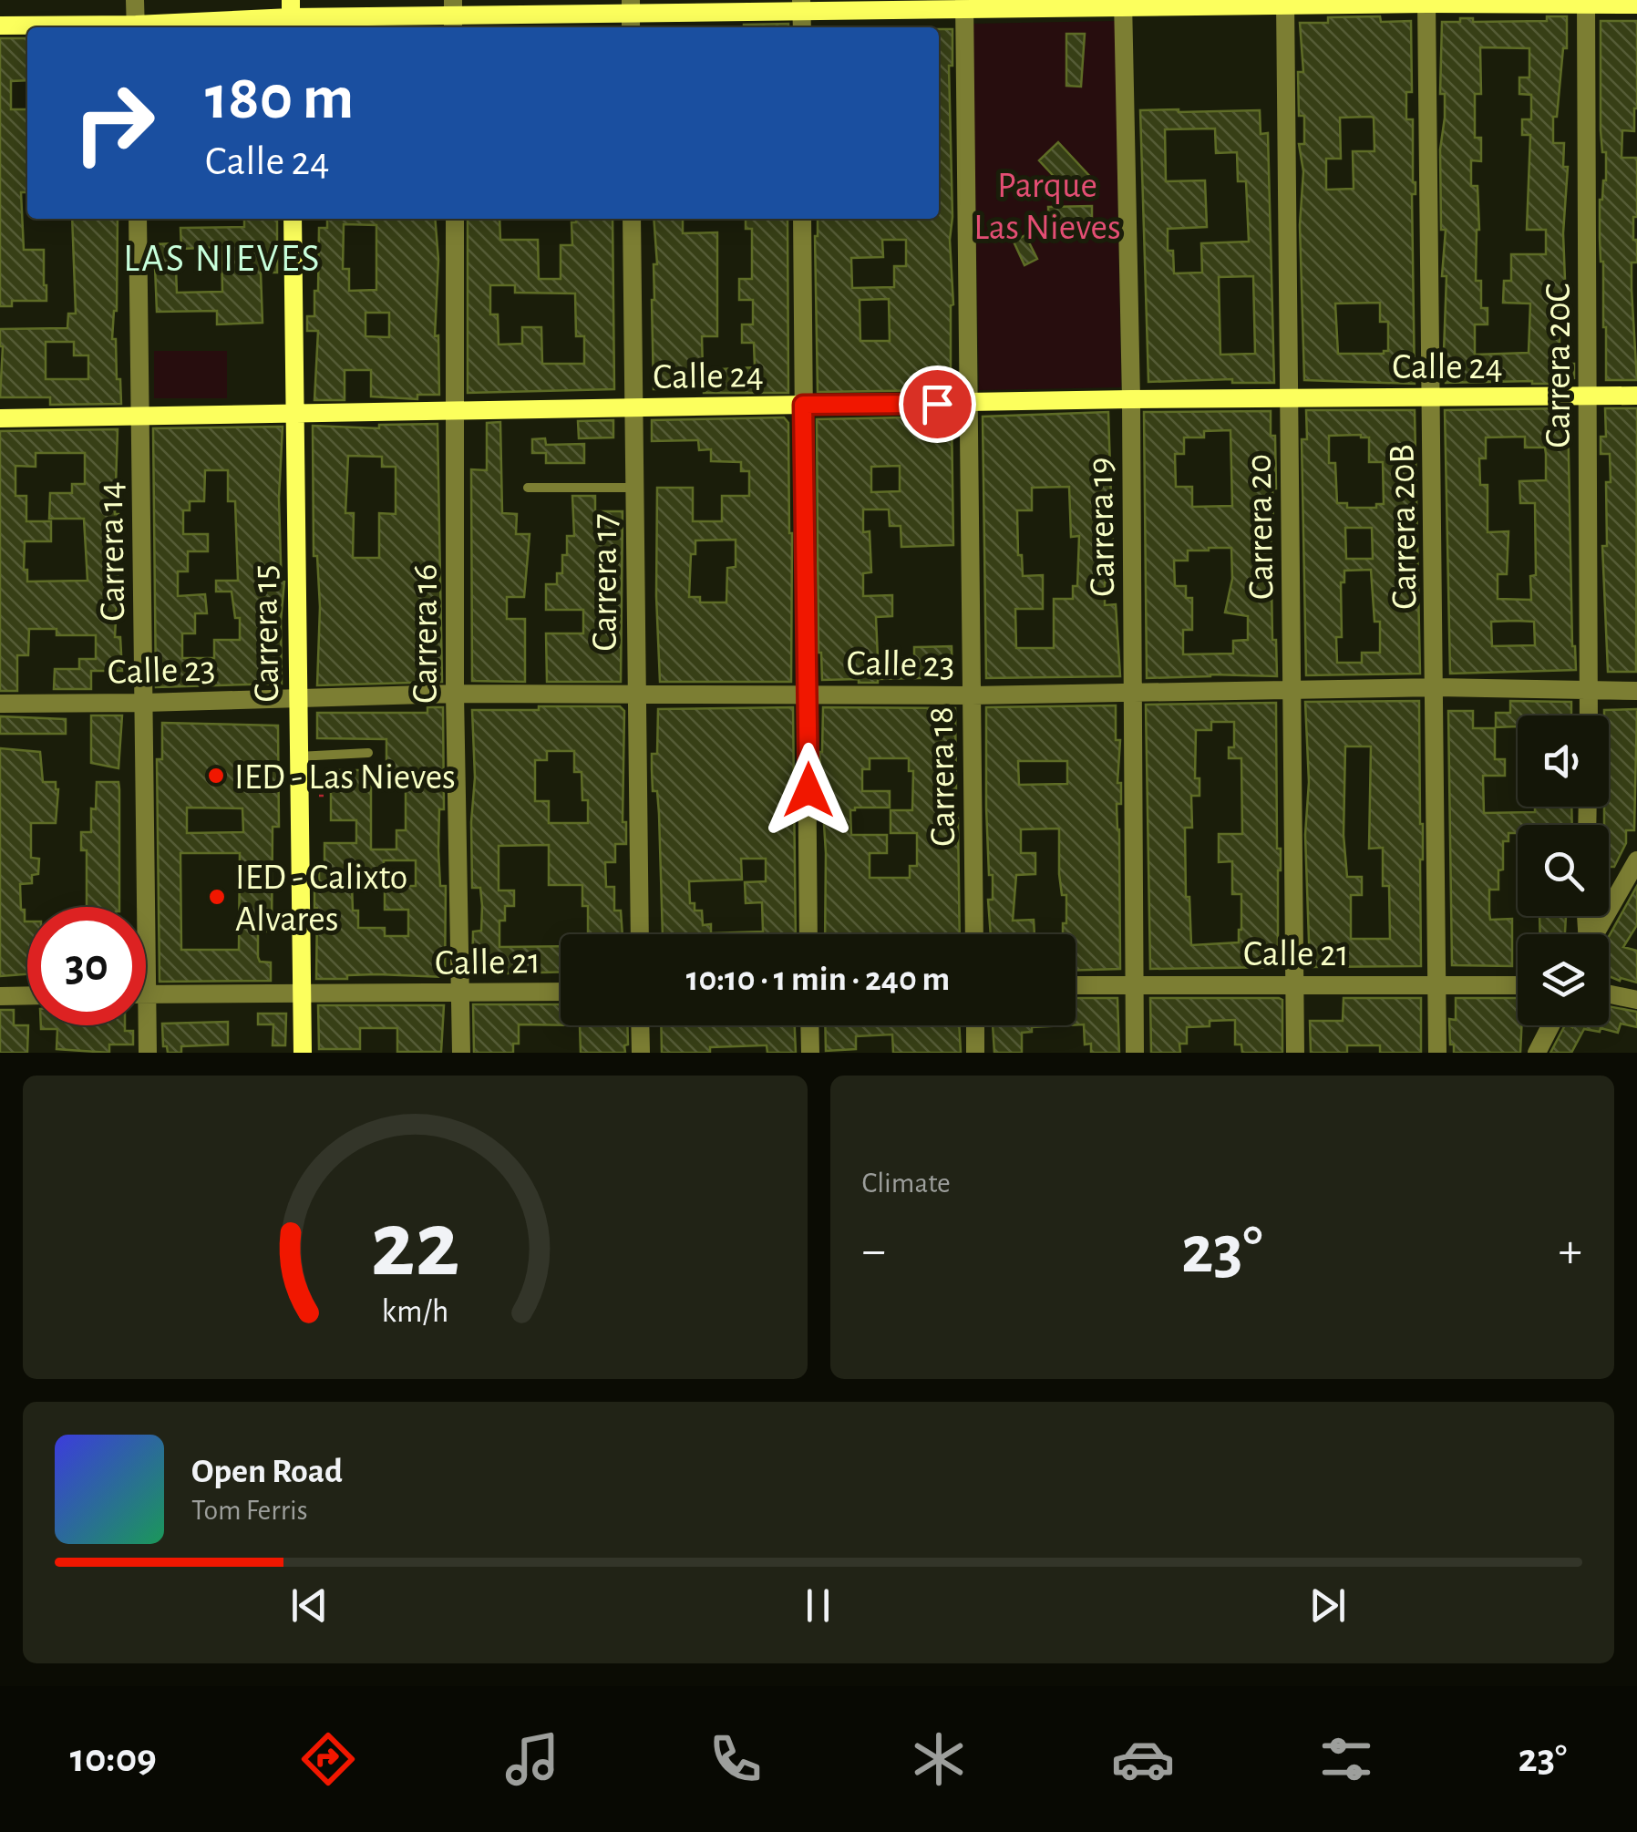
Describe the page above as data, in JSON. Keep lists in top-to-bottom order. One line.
{"streets":{"street":["Calle 24","Carrera 20C","Carrera 19","Carrera 20","Carrera 20B","Carrera 14","Carrera 17","Carrera 15","Carrera 16","Calle 23","Carrera 18","Calle 21"]},"crossings":[["Calle 24","Carrera 20C"],["Calle 24","Carrera 19"],["Calle 24","Carrera 20"],["Calle 24","Carrera 20B"],["Calle 24","Carrera 14"],["Calle 24","Carrera 17"],["Calle 24","Carrera 15"],["Calle 24","Carrera 16"],["Calle 24","Carrera 18"],["Carrera 20C","Calle 23"],["Carrera 19","Calle 23"],["Carrera 19","Calle 21"],["Carrera 20","Calle 23"],["Carrera 20","Calle 21"],["Carrera 20B","Calle 23"],["Carrera 20B","Calle 21"],["Carrera 14","Calle 23"],["Carrera 14","Calle 21"],["Carrera 17","Calle 23"],["Carrera 15","Calle 23"],["Carrera 15","Calle 21"],["Carrera 16","Calle 23"],["Carrera 16","Calle 21"],["Calle 23","Carrera 18"]],"districts":["LAS NIEVES"],"parks":["Parque Las Nieves"],"places":["IED - Las Nieves","IED - Calixto Alvares"],"page":{"turn":["180 m","Calle 24"],"limit":"30","trip":"10:10 · 1 min · 240 m","tile":"Climate","heat":["−","23°","+"],"song":["Open Road","Tom Ferris"],"tabs":["10:09","23°"],"gauge":["22","km/h"]}}
